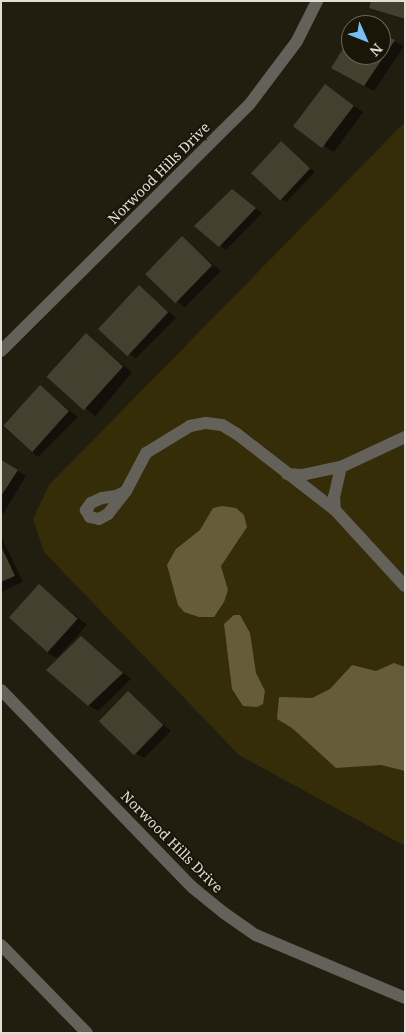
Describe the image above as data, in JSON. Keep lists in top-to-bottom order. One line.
{"streets":{"street":["Norwood Hills Drive"]},"north":"bottom right"}
